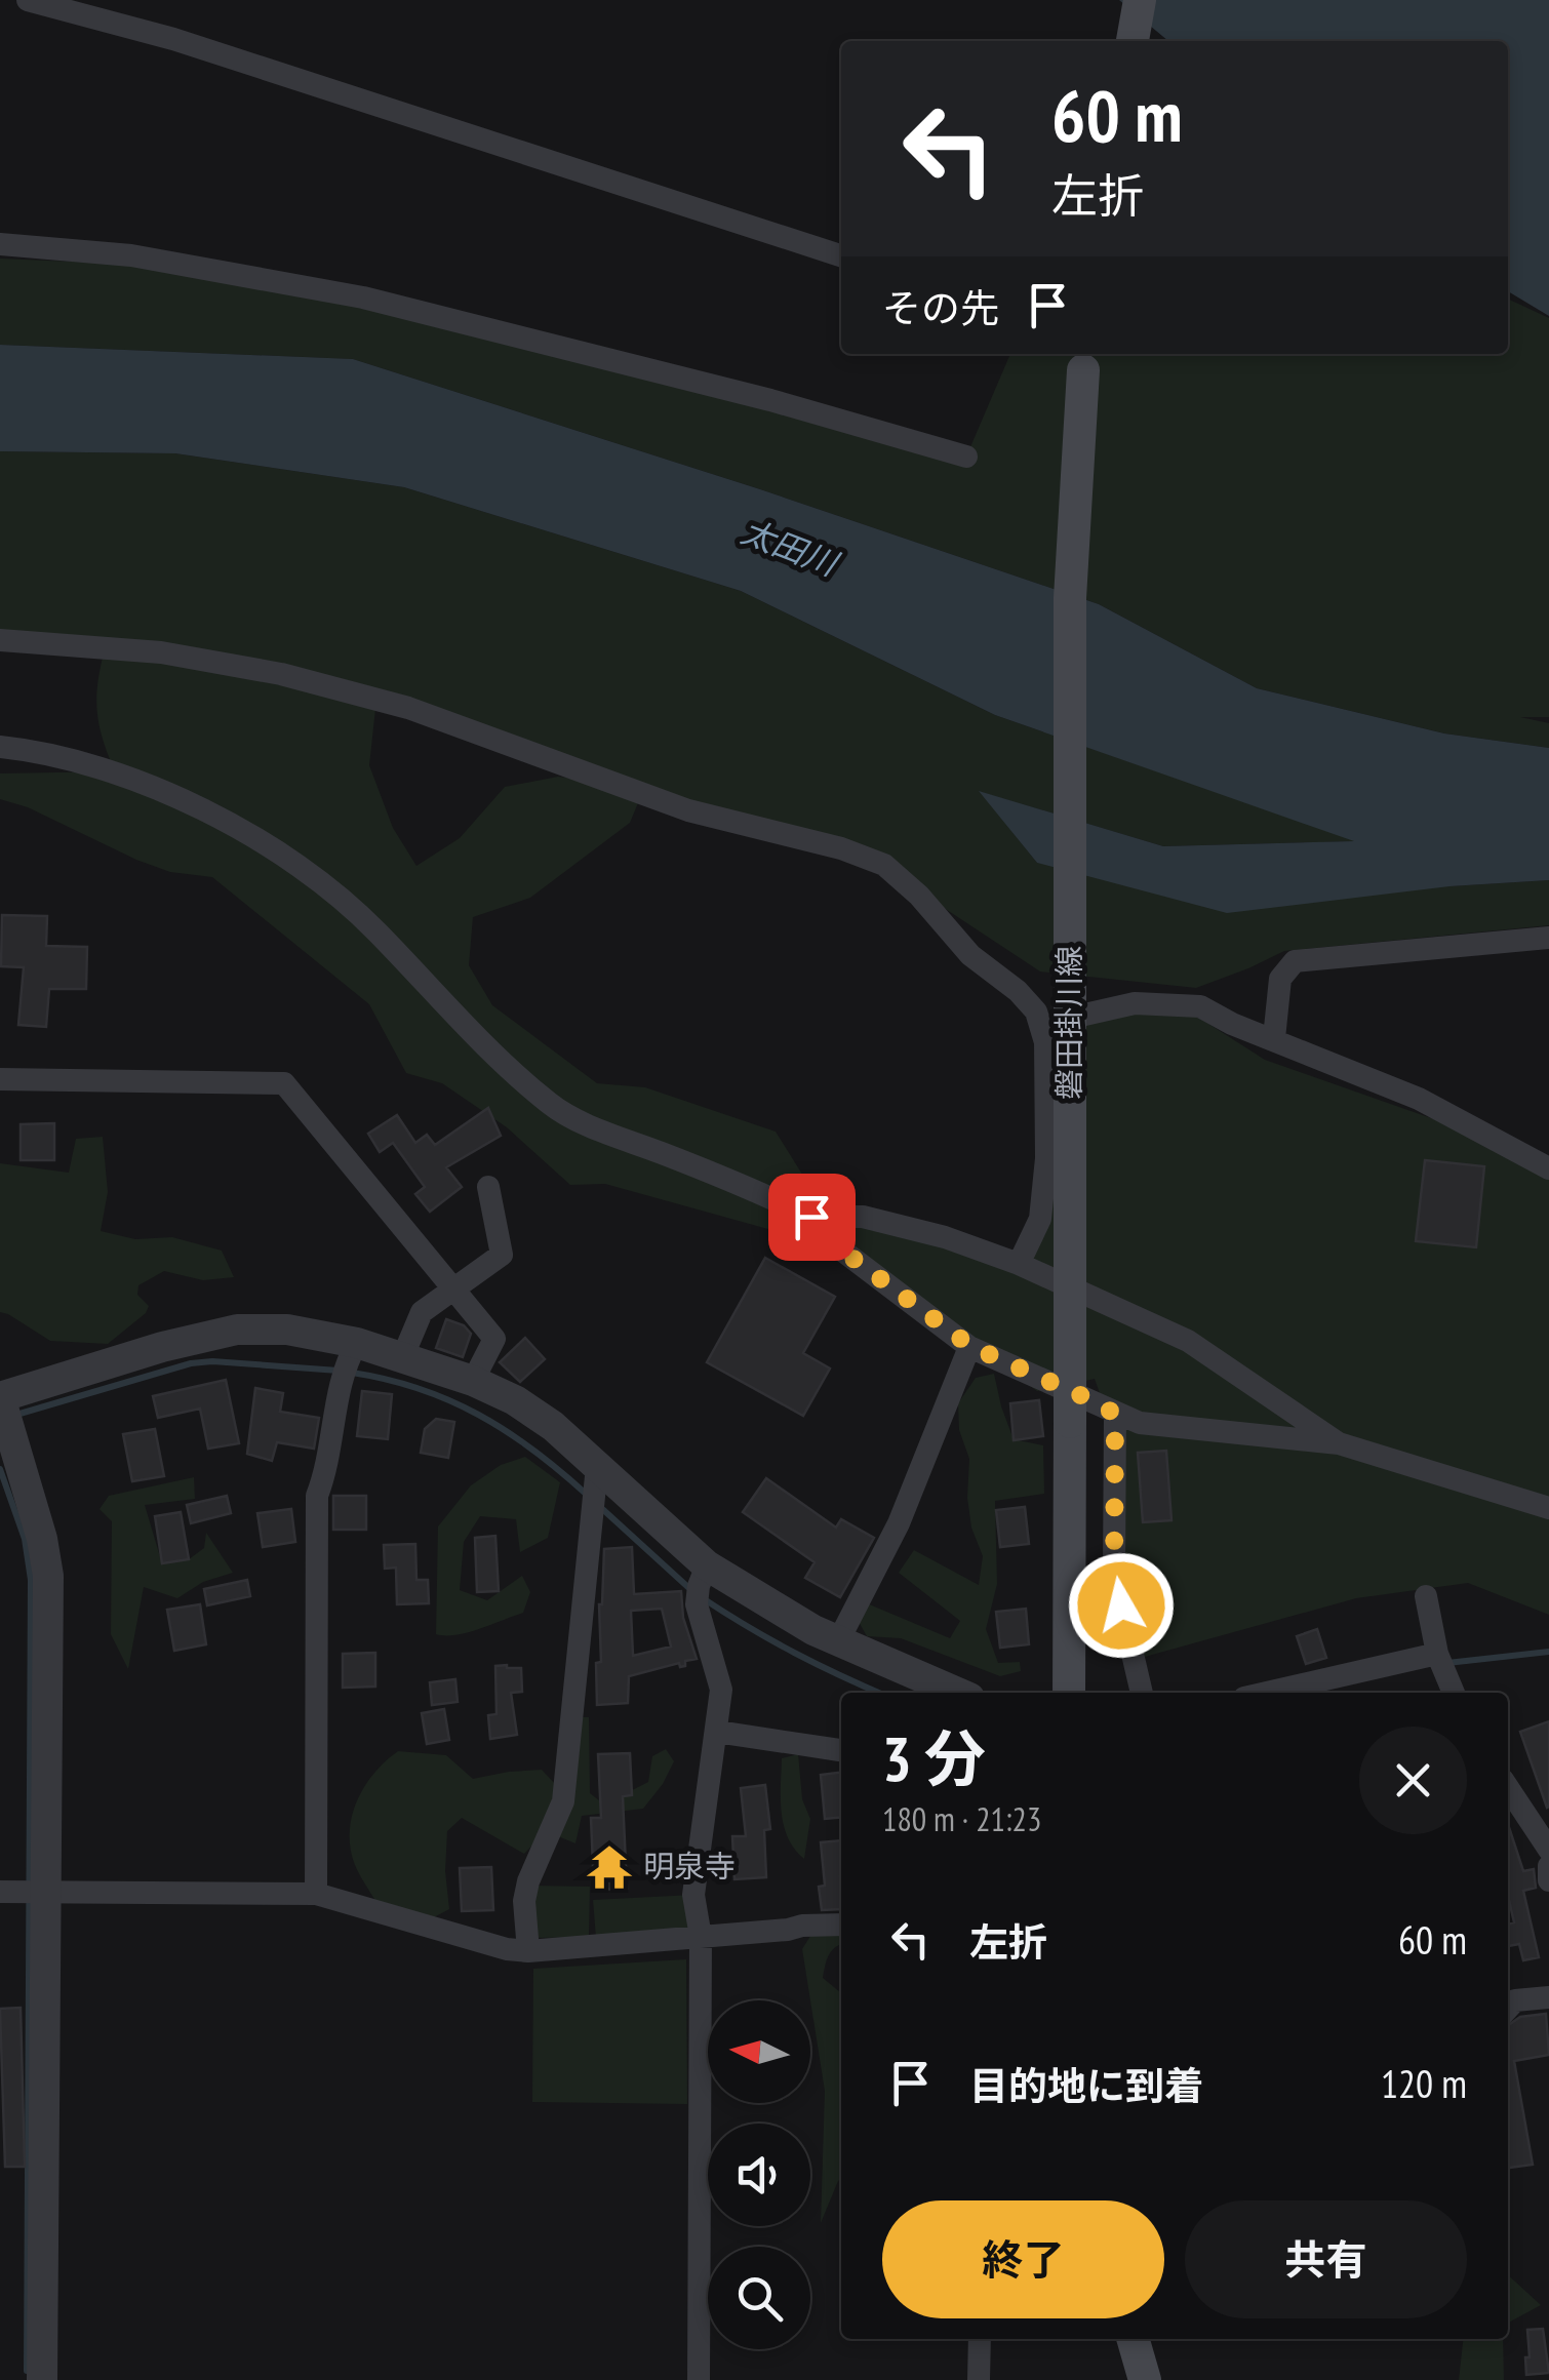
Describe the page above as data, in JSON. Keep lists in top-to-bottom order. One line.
{"streets":{"main road":["磐田掛川線"]},"water":["太田川"],"places":{"temple":["明泉寺"]},"north":"left","page":{"turn":["60 m","左折"],"then":"その先","heading":["3 分","180 m · 21:23"],"list":[{"name":"左折","value":"60 m"},{"name":"目的地に到着","value":"120 m"}],"buttons":["終了","共有"]}}
